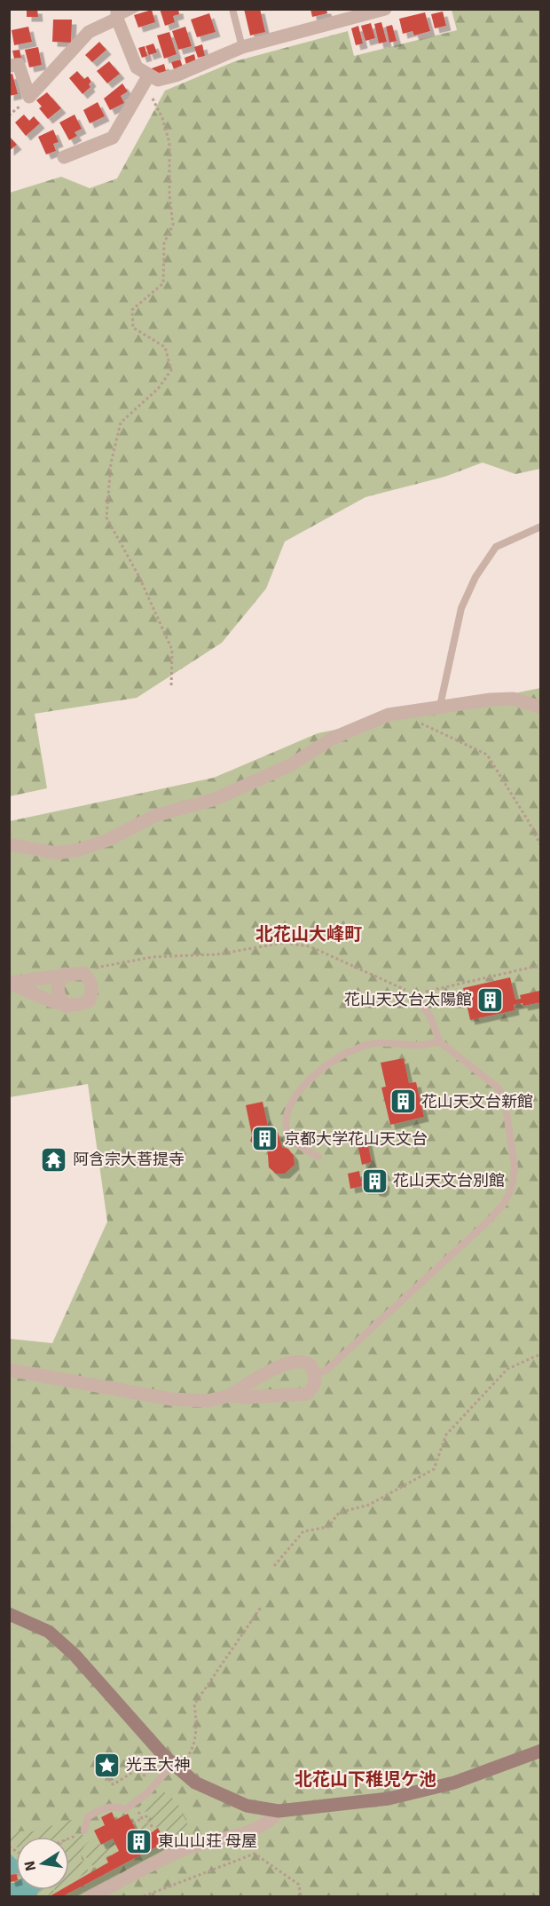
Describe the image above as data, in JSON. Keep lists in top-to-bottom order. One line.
{"districts":["北花山大峰町","北花山下稚児ケ池"],"places":{"building":["花山天文台太陽館","花山天文台新館","京都大学花山天文台","花山天文台別館","東山山荘 母屋"],"temple":["阿含宗大菩提寺"],"place":["光玉大神"]},"north":"left"}
